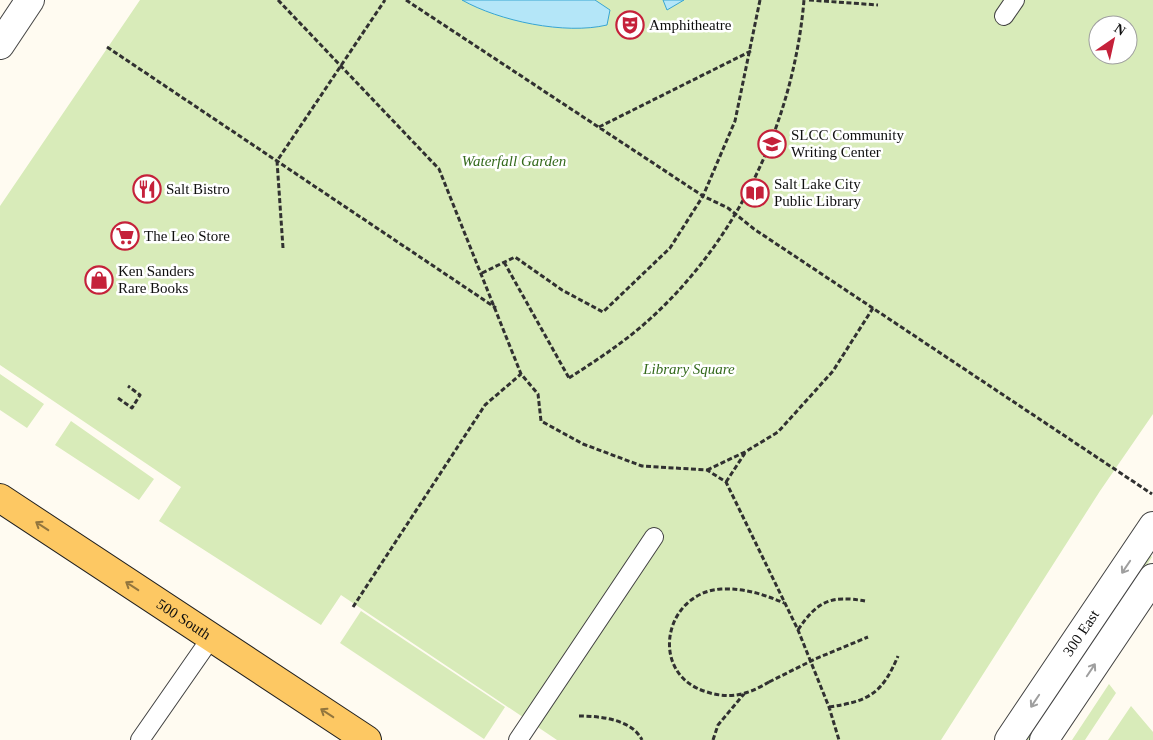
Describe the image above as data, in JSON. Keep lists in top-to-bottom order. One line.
{"streets":{"main road":["500 South"],"street":["300 East"]},"one_way":["500 South"],"parks":["Waterfall Garden","Library Square"],"places":{"theatre":["Amphitheatre"],"school or university":["SLCC Community Writing Center"],"restaurant":["Salt Bistro"],"library":["Salt Lake City Public Library"],"supermarket":["The Leo Store"],"shop":["Ken Sanders Rare Books"]},"north":"top right"}
